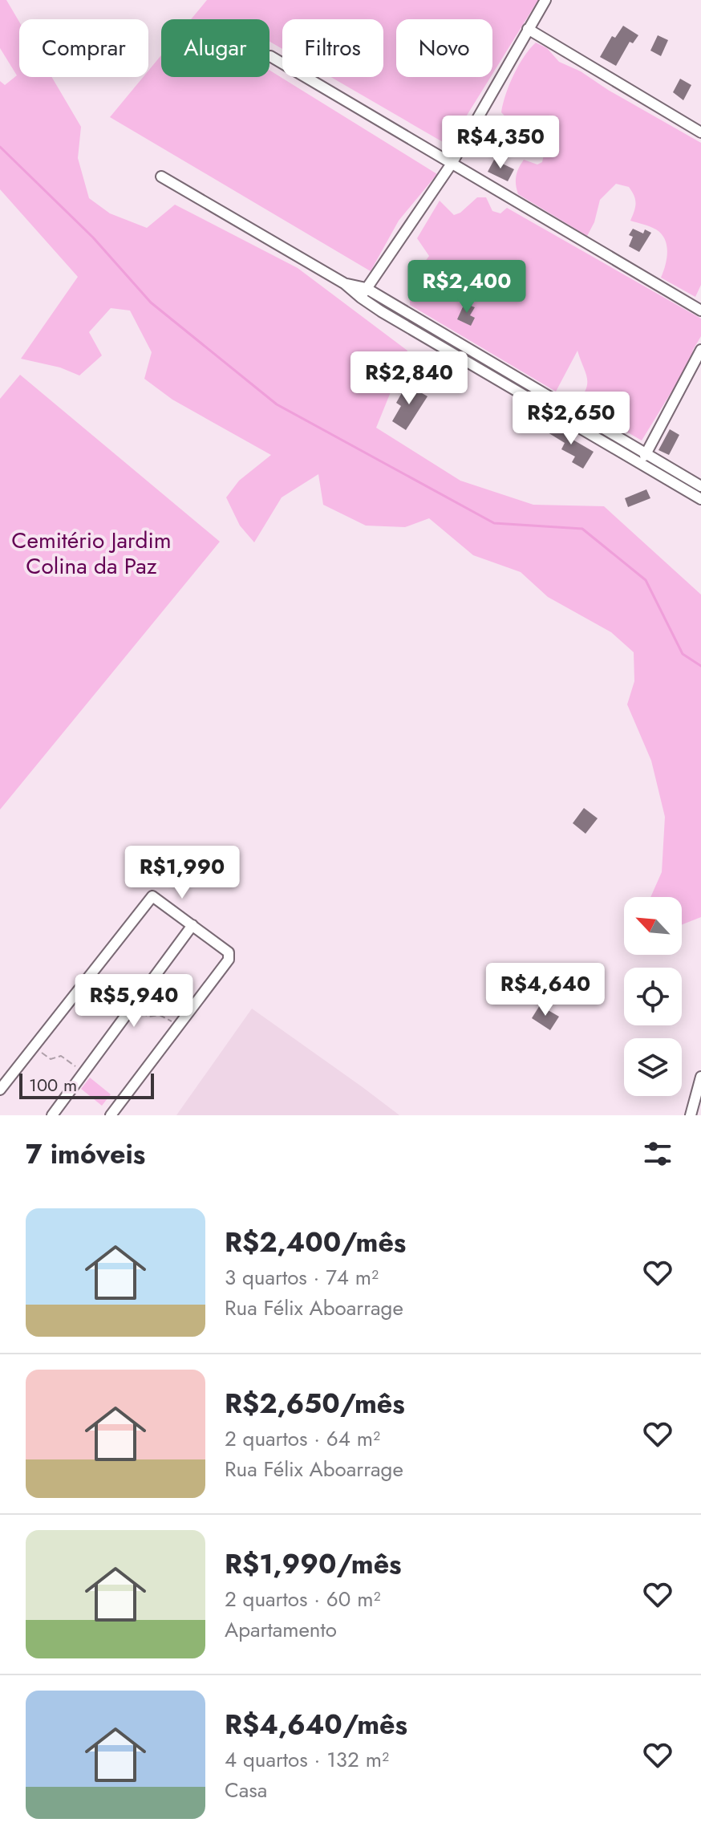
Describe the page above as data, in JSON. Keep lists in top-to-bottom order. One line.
{"parks":["Cemitério Jardim Colina da Paz"],"scale_bar":"100 m","north":"top left","page":{"chip":["Comprar","Alugar","Filtros","Novo"],"price":["R$4,350","R$2,400","R$2,840","R$2,650","R$1,990","R$4,640","R$5,940"],"scale":"100 m","heading":"7 imóveis","list":[{"name":"R$2,400/mês","note":"3 quartos · 74 m² · Rua Félix Aboarrage"},{"name":"R$2,650/mês","note":"2 quartos · 64 m² · Rua Félix Aboarrage"},{"name":"R$1,990/mês","note":"2 quartos · 60 m² · Apartamento"},{"name":"R$4,640/mês","note":"4 quartos · 132 m² · Casa"}]}}
